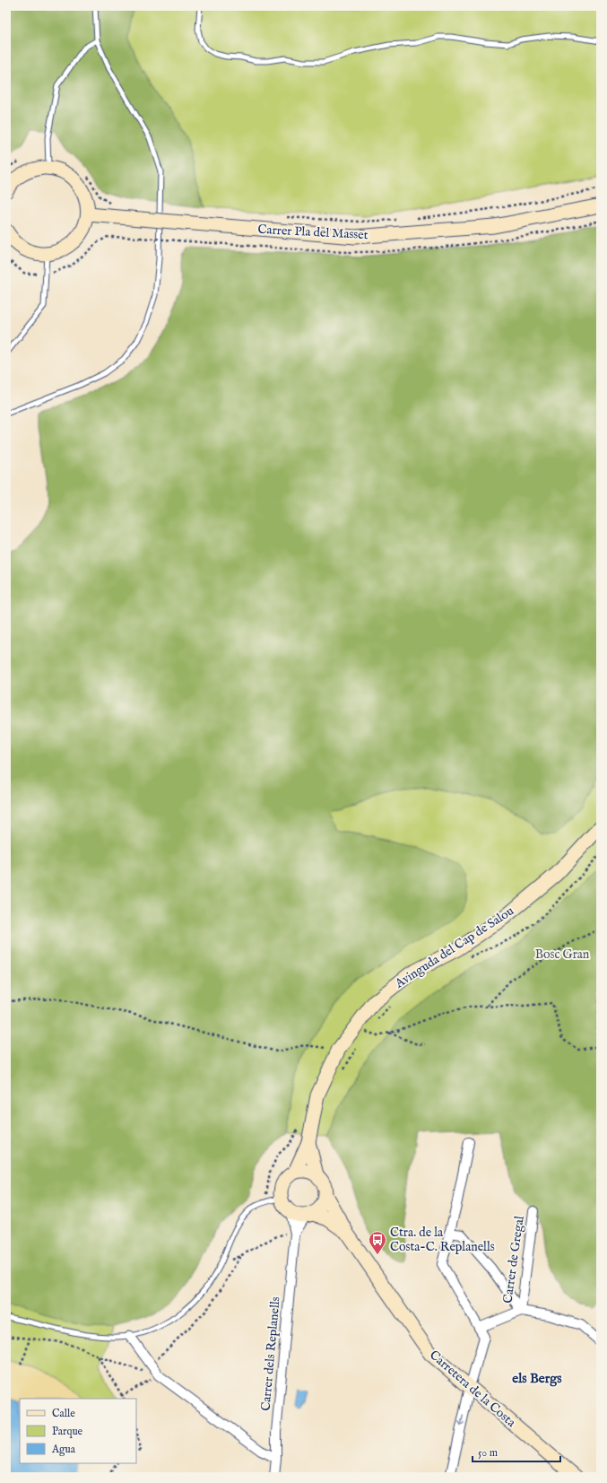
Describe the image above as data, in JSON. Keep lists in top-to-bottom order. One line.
{"streets":{"street":["Carrer Pla del Masset","Avinguda del Cap de Salou","Carrer de Gregal","Carrer dels Replanells","Carretera de la Costa"]},"crossings":[["Avinguda del Cap de Salou","Carrer dels Replanells"],["Avinguda del Cap de Salou","Carretera de la Costa"],["Carrer dels Replanells","Carretera de la Costa"]],"districts":["els Bergs"],"parks":["Bosc Gran"],"places":{"bus stop":["Ctra. de la Costa-C. Replanells"]},"legend":["Calle","Parque","Agua"],"scale_bar":"50 m"}
